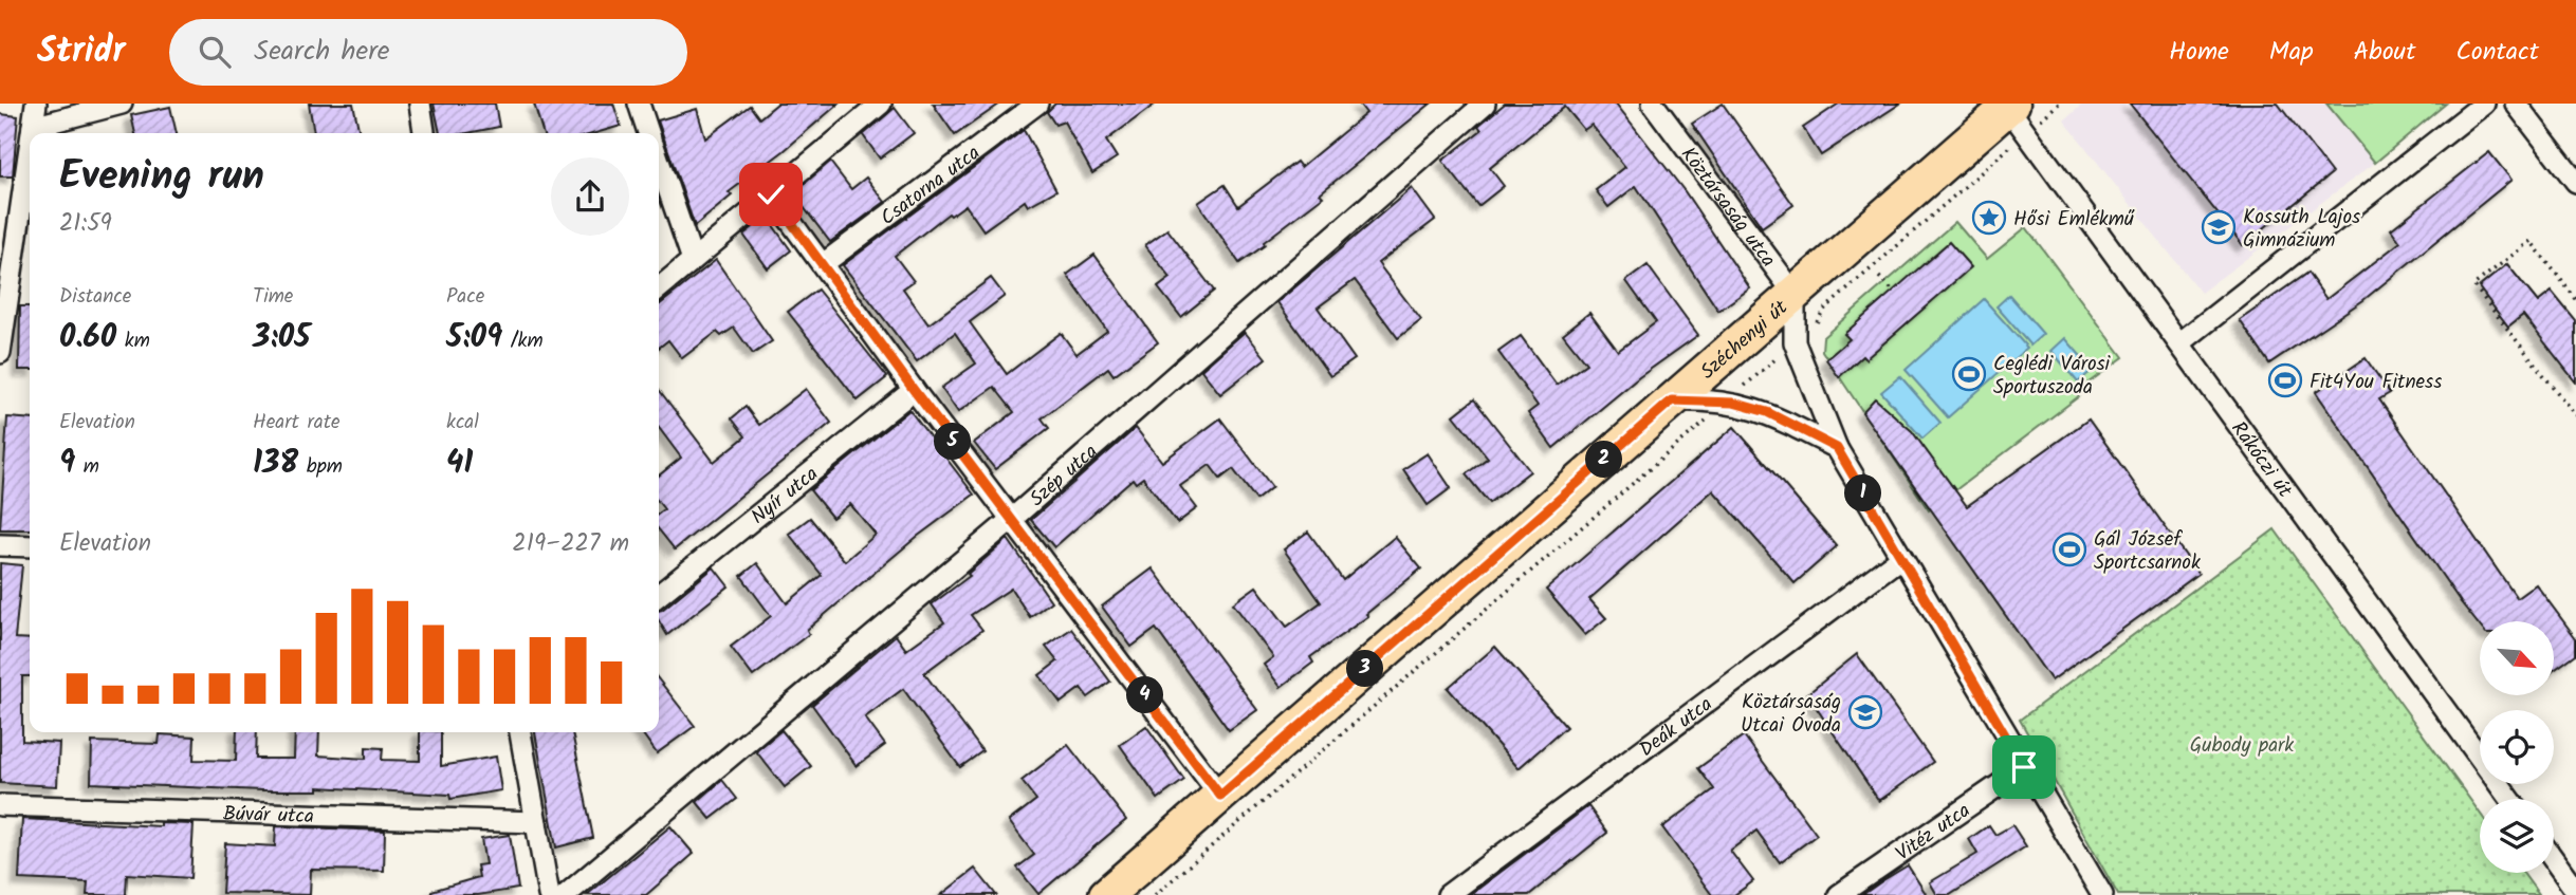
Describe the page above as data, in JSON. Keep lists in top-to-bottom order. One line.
{"streets":{"main road":["Széchenyi út"],"street":["Csatorna utca","Köztársaság utca","Rákóczi út","Szép utca","Nyír utca","Deák utca","Búvár utca","Vitéz utca"]},"crossings":[["Köztársaság utca","Széchenyi út"],["Széchenyi út","Rákóczi út"]],"parks":["Gubody park"],"places":{"place":["Hősi Emlékmű"],"school or university":["Kossuth Lajos Gimnázium","Köztársaság Utcai Óvoda"],"sports":["Ceglédi Városi Sportuszoda","Fit4You Fitness","Gál József Sportcsarnok"]},"north":"bottom right","page":{"header":"Stridr","search":"Search here","nav":["Home","Map","About","Contact"],"heading":["Evening run","21:59"],"stats":[["Distance","0.60 km"],["Time","3:05"],["Pace","5:09 /km"],["Elevation","9 m"],["Heart rate","138 bpm"],["kcal","41"]],"pins":["5","2","1","3","4"],"chart":["Elevation","219–227 m"]}}
